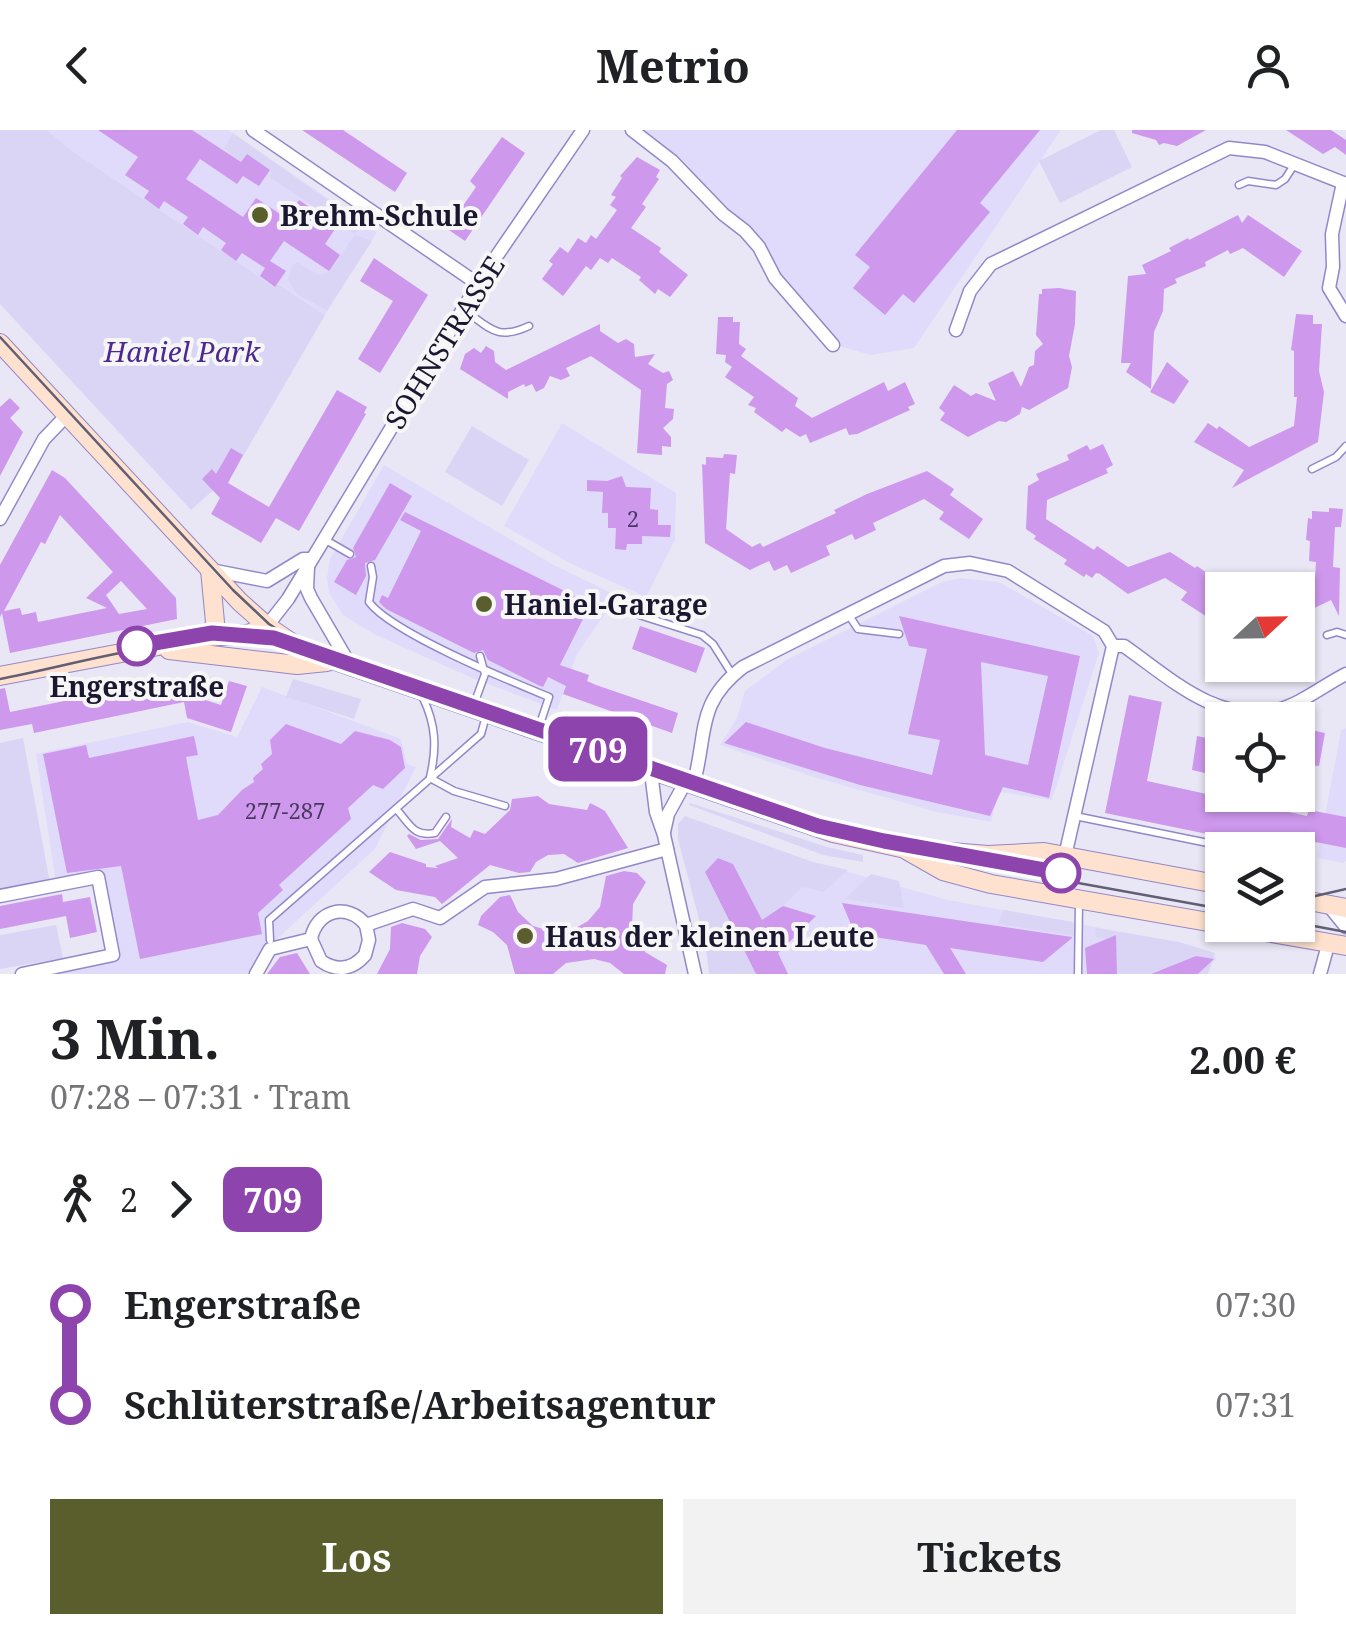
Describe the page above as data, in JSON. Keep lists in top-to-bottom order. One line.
{"streets":{"street":["SOHNSTRASSE"]},"parks":["Haniel Park"],"places":["Brehm-Schule","Haniel-Garage","Engerstraße","Haus der kleinen Leute"],"lines":["tram line 709"],"house_numbers":["2","277-287"],"north":"right","page":{"header":"Metrio","on_map":"709","heading":["3 Min.","07:28 – 07:31 · Tram","2.00 €"],"legs":["2","709"],"list":[{"name":"Engerstraße","value":"07:30"},{"name":"Schlüterstraße/Arbeitsagentur","value":"07:31"}],"buttons":["Los","Tickets"]}}
